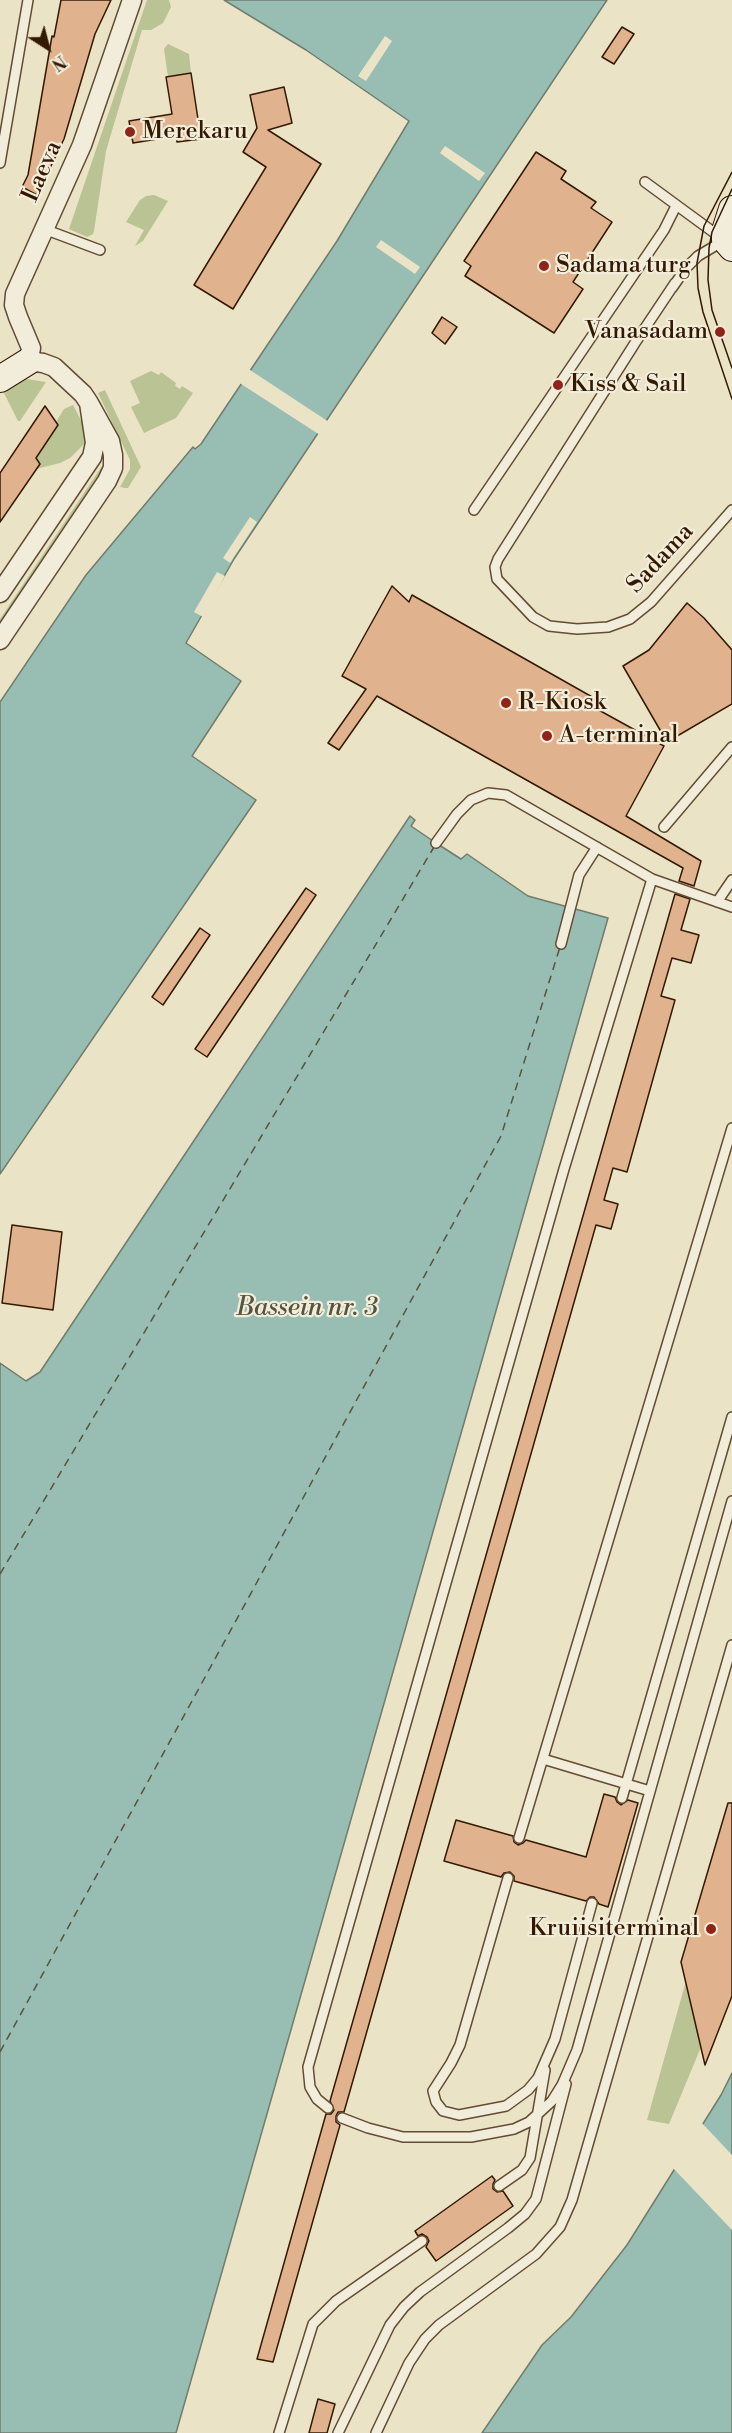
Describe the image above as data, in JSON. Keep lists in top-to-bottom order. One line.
{"streets":{"street":["Laeva"],"lane":["Sadama"]},"water":["Bassein nr. 3"],"places":["Merekaru","Sadama turg","Vanasadam","Kiss & Sail","R-Kiosk","A-terminal","Kruiisiterminal"],"north":"bottom right"}
